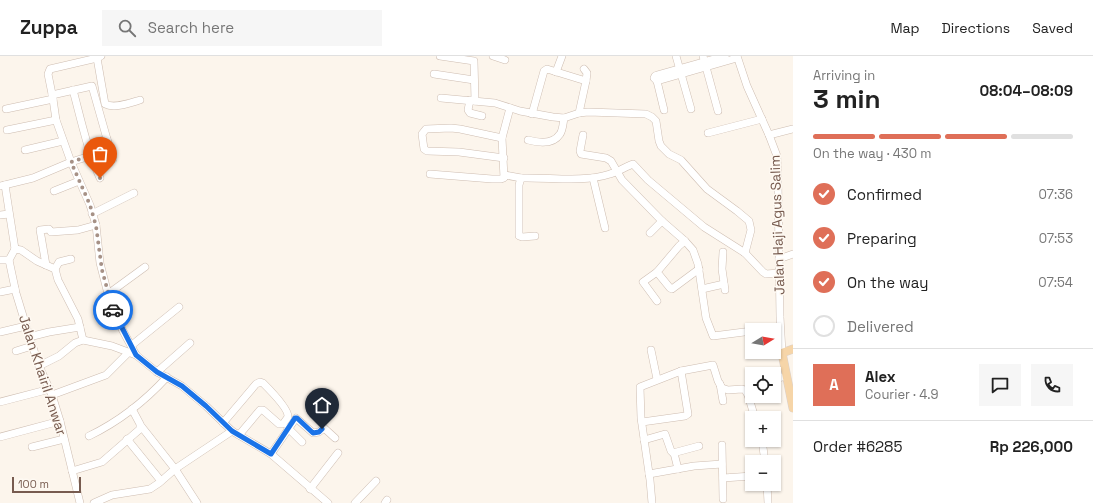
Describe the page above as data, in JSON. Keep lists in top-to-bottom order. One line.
{"streets":{"street":["Jalan Haji Agus Salim","Jalan Khairil Anwar"]},"scale_bar":"100 m","north":"right","page":{"header":"Zuppa","search":"Search here","nav":["Map","Directions","Saved"],"heading":["3 min","Arriving in","08:04–08:09"],"panel":["Alex","Courier · 4.9","Order #6285","Rp 226,000"],"bar":"On the way · 430 m","list":[["Confirmed","07:36"],["Preparing","07:53"],["On the way","07:54"],"Delivered"],"map_buttons":["+","−"],"round":"A","scale":"100 m"}}
